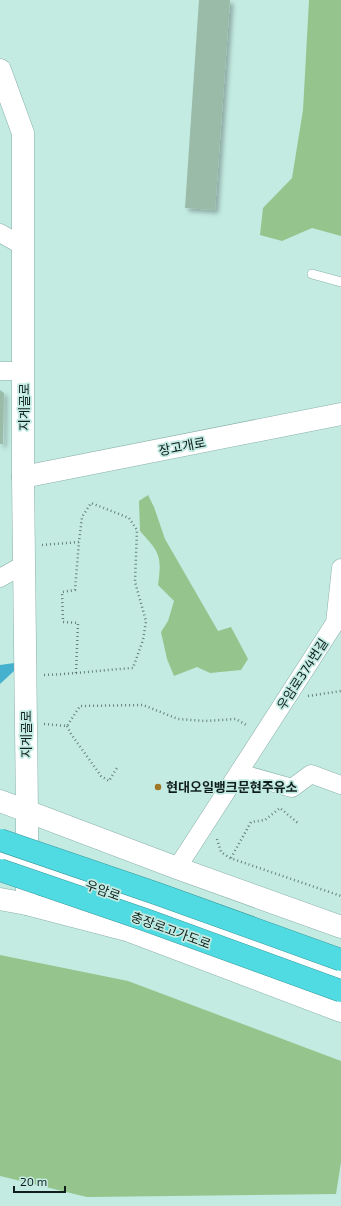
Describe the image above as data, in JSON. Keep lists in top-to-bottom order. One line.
{"streets":{"highway":["충장로고가도로"],"street":["지게골로","장고개로","우암로374번길","우암로"]},"crossings":[["지게골로","장고개로"],["지게골로","우암로"]],"places":["현대오일뱅크문현주유소"],"scale_bar":"20 m"}
